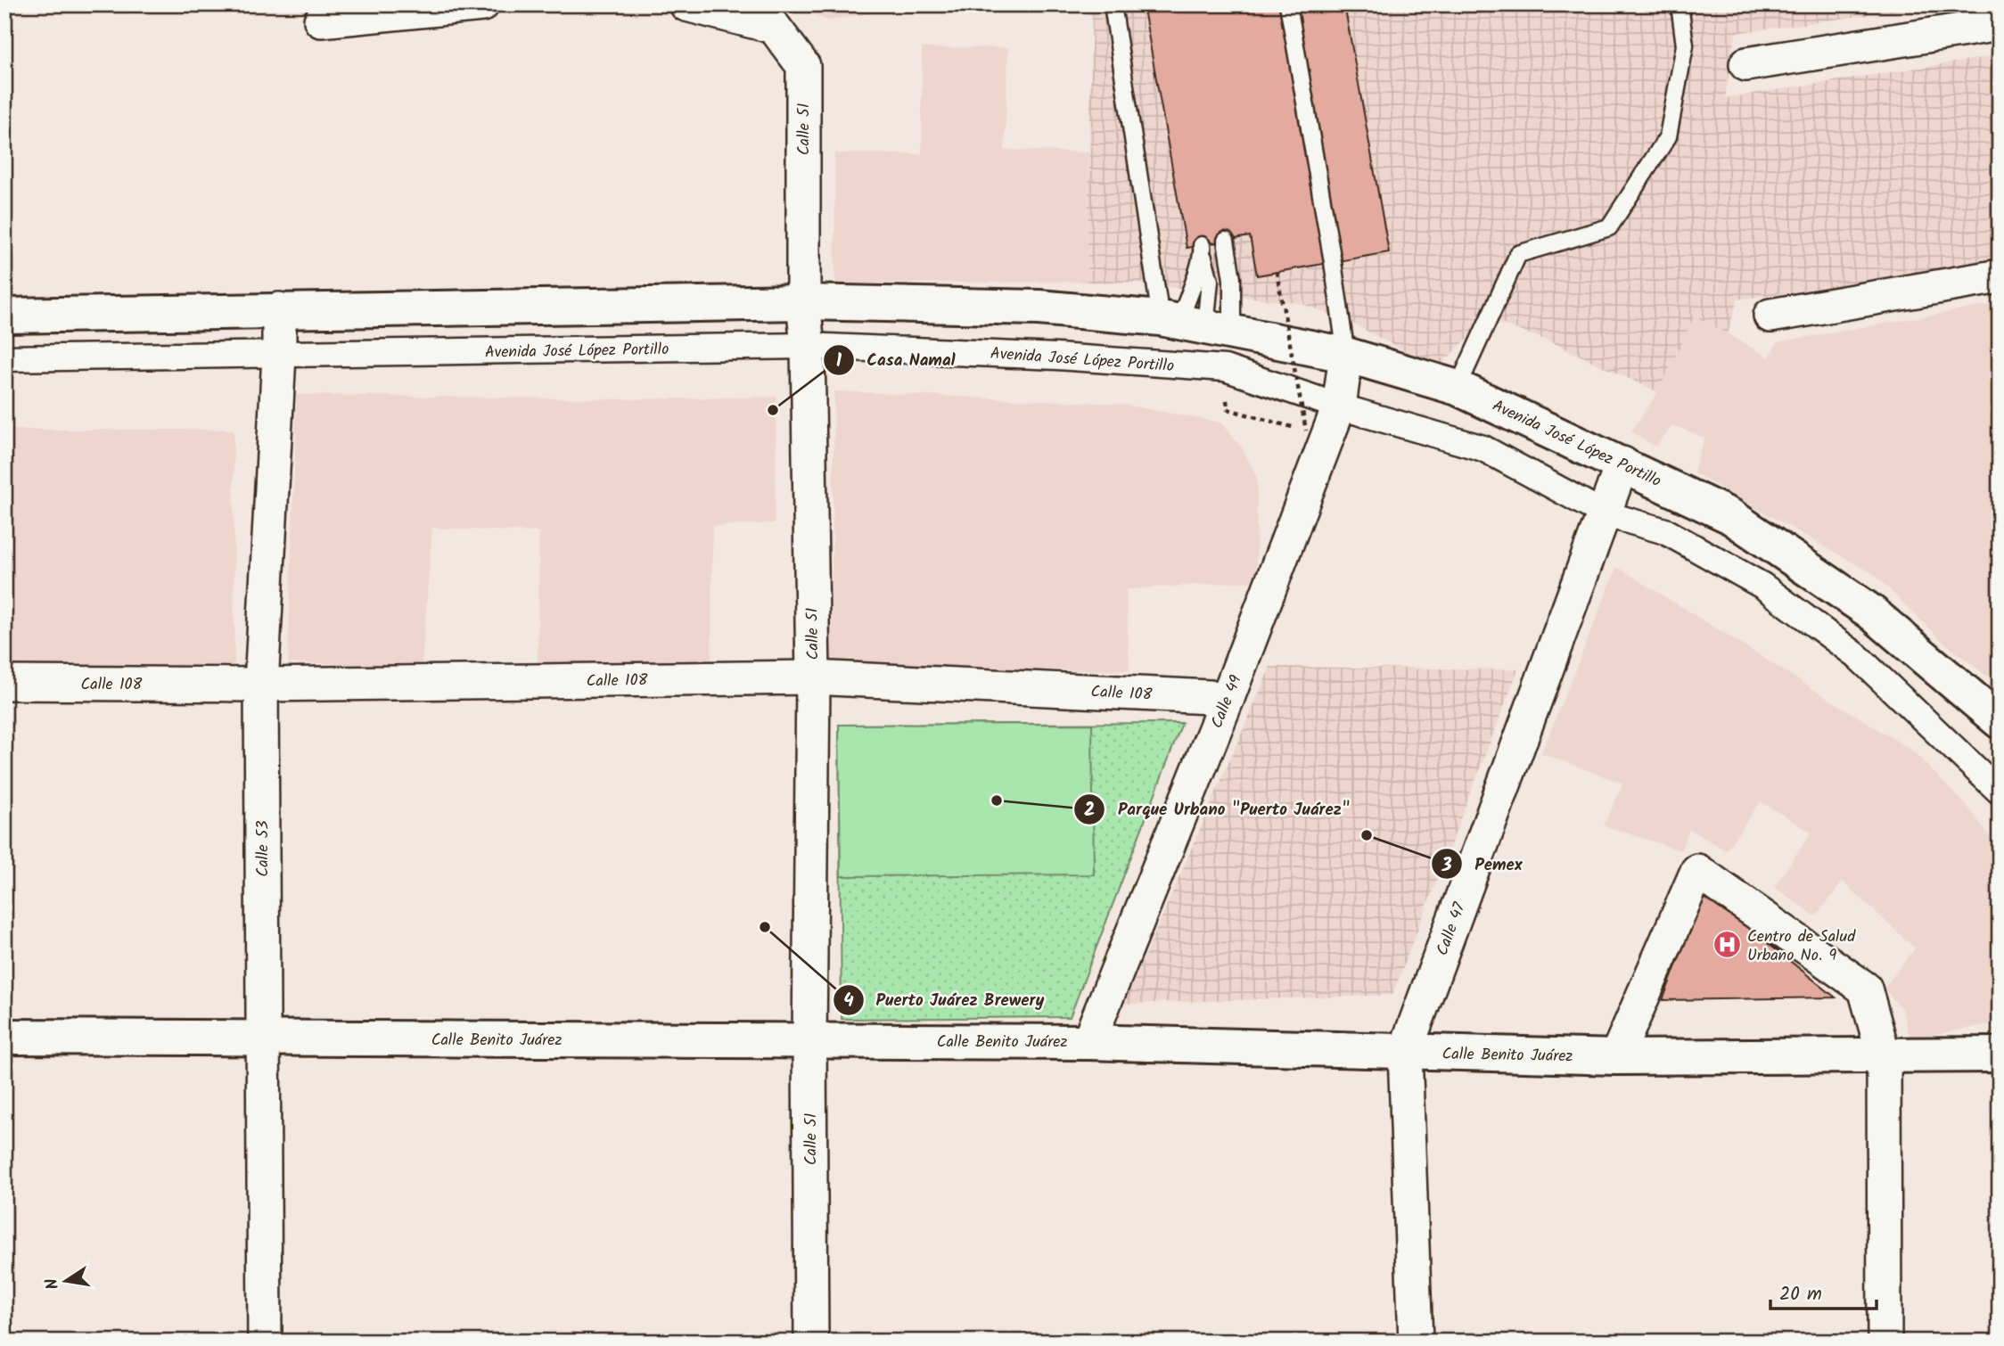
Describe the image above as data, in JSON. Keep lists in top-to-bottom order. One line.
{"streets":{"main road":["Avenida José López Portillo","Calle Benito Juárez"],"street":["Calle 51","Calle 108","Calle 49","Calle 53","Calle 47"]},"crossings":[["Calle 51","Avenida José López Portillo"],["Calle 51","Calle 108"],["Calle 51","Calle Benito Juárez"],["Avenida José López Portillo","Calle 49"],["Avenida José López Portillo","Calle 53"],["Avenida José López Portillo","Calle 47"],["Calle 108","Calle 49"],["Calle 108","Calle 53"],["Calle 49","Calle Benito Juárez"],["Calle 53","Calle Benito Juárez"],["Calle 47","Calle Benito Juárez"]],"places":{"other":["Casa Namal","Parque Urbano \"Puerto Juárez\"","Pemex","Puerto Juárez Brewery"],"hospital":["Centro de Salud Urbano No. 9"]},"scale_bar":"20 m","north":"left"}
